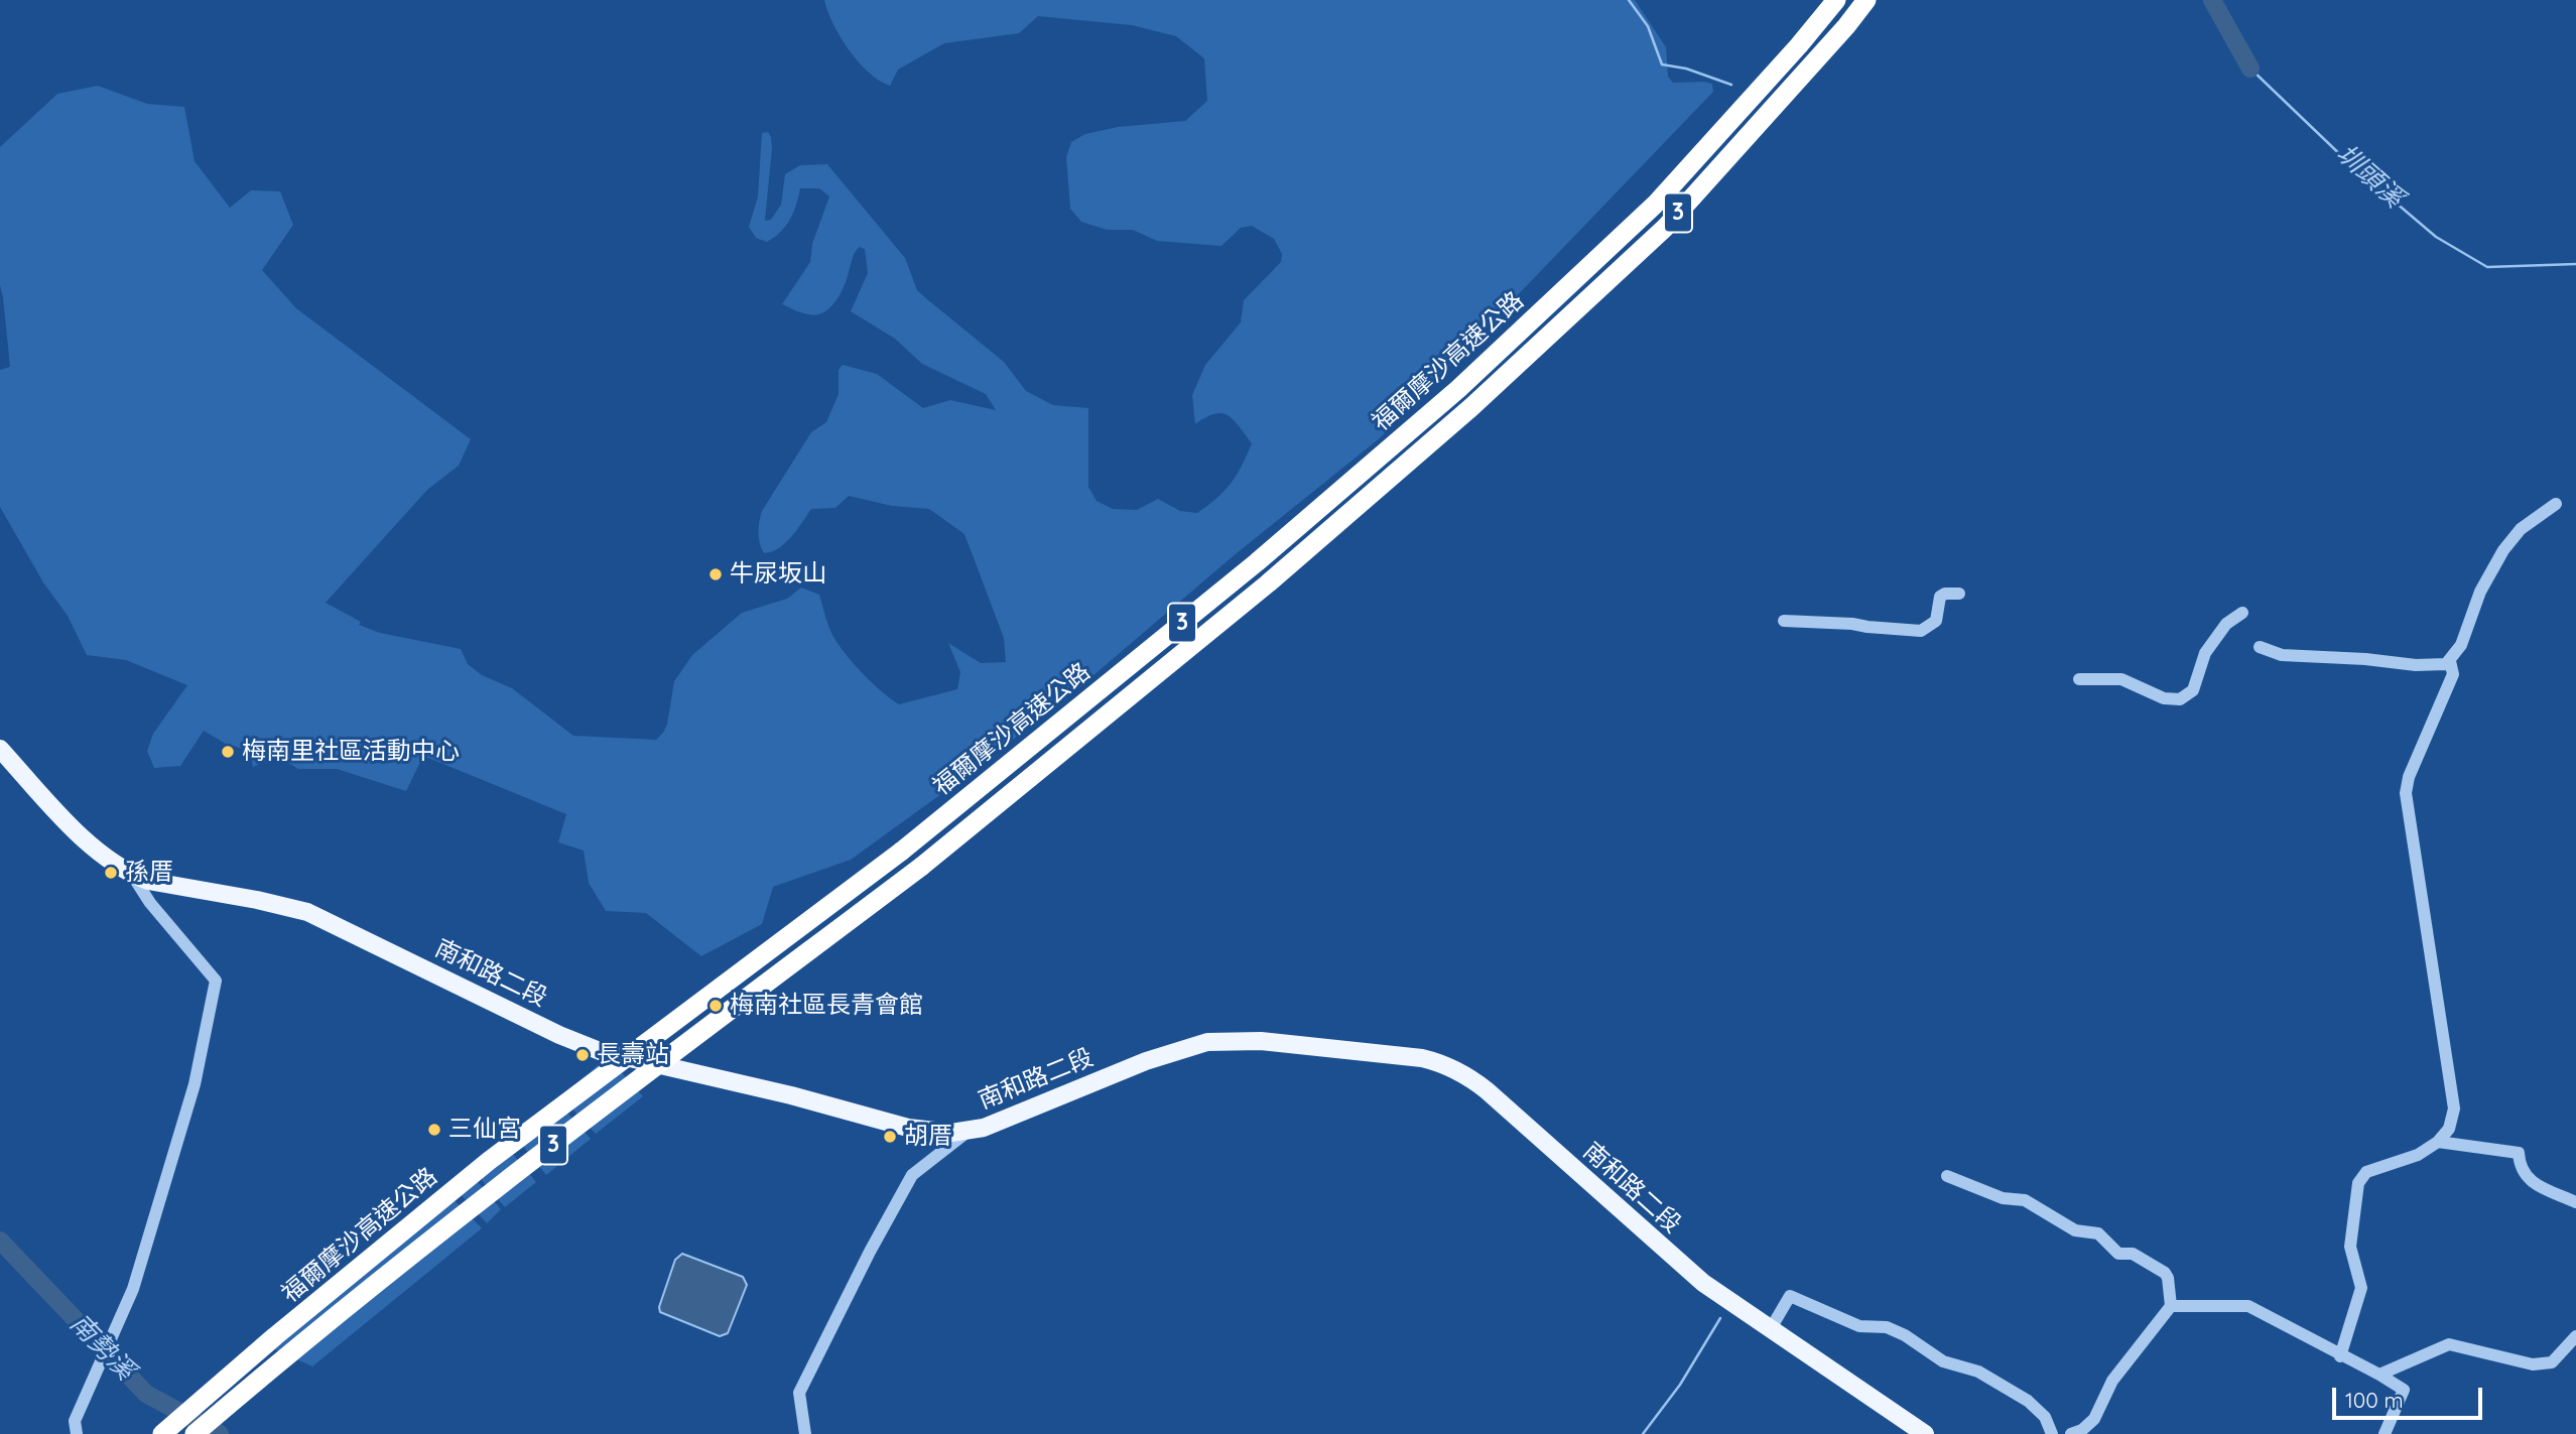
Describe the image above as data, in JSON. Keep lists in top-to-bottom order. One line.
{"streets":{"highway":["3","福爾摩沙高速公路"],"main road":["南和路二段"]},"water":["圳頭溪","南勢溪"],"places":["牛尿坂山","梅南里社區活動中心","孫厝","梅南社區長青會館","長壽站","三仙宮","胡厝"],"scale_bar":"100 m"}
